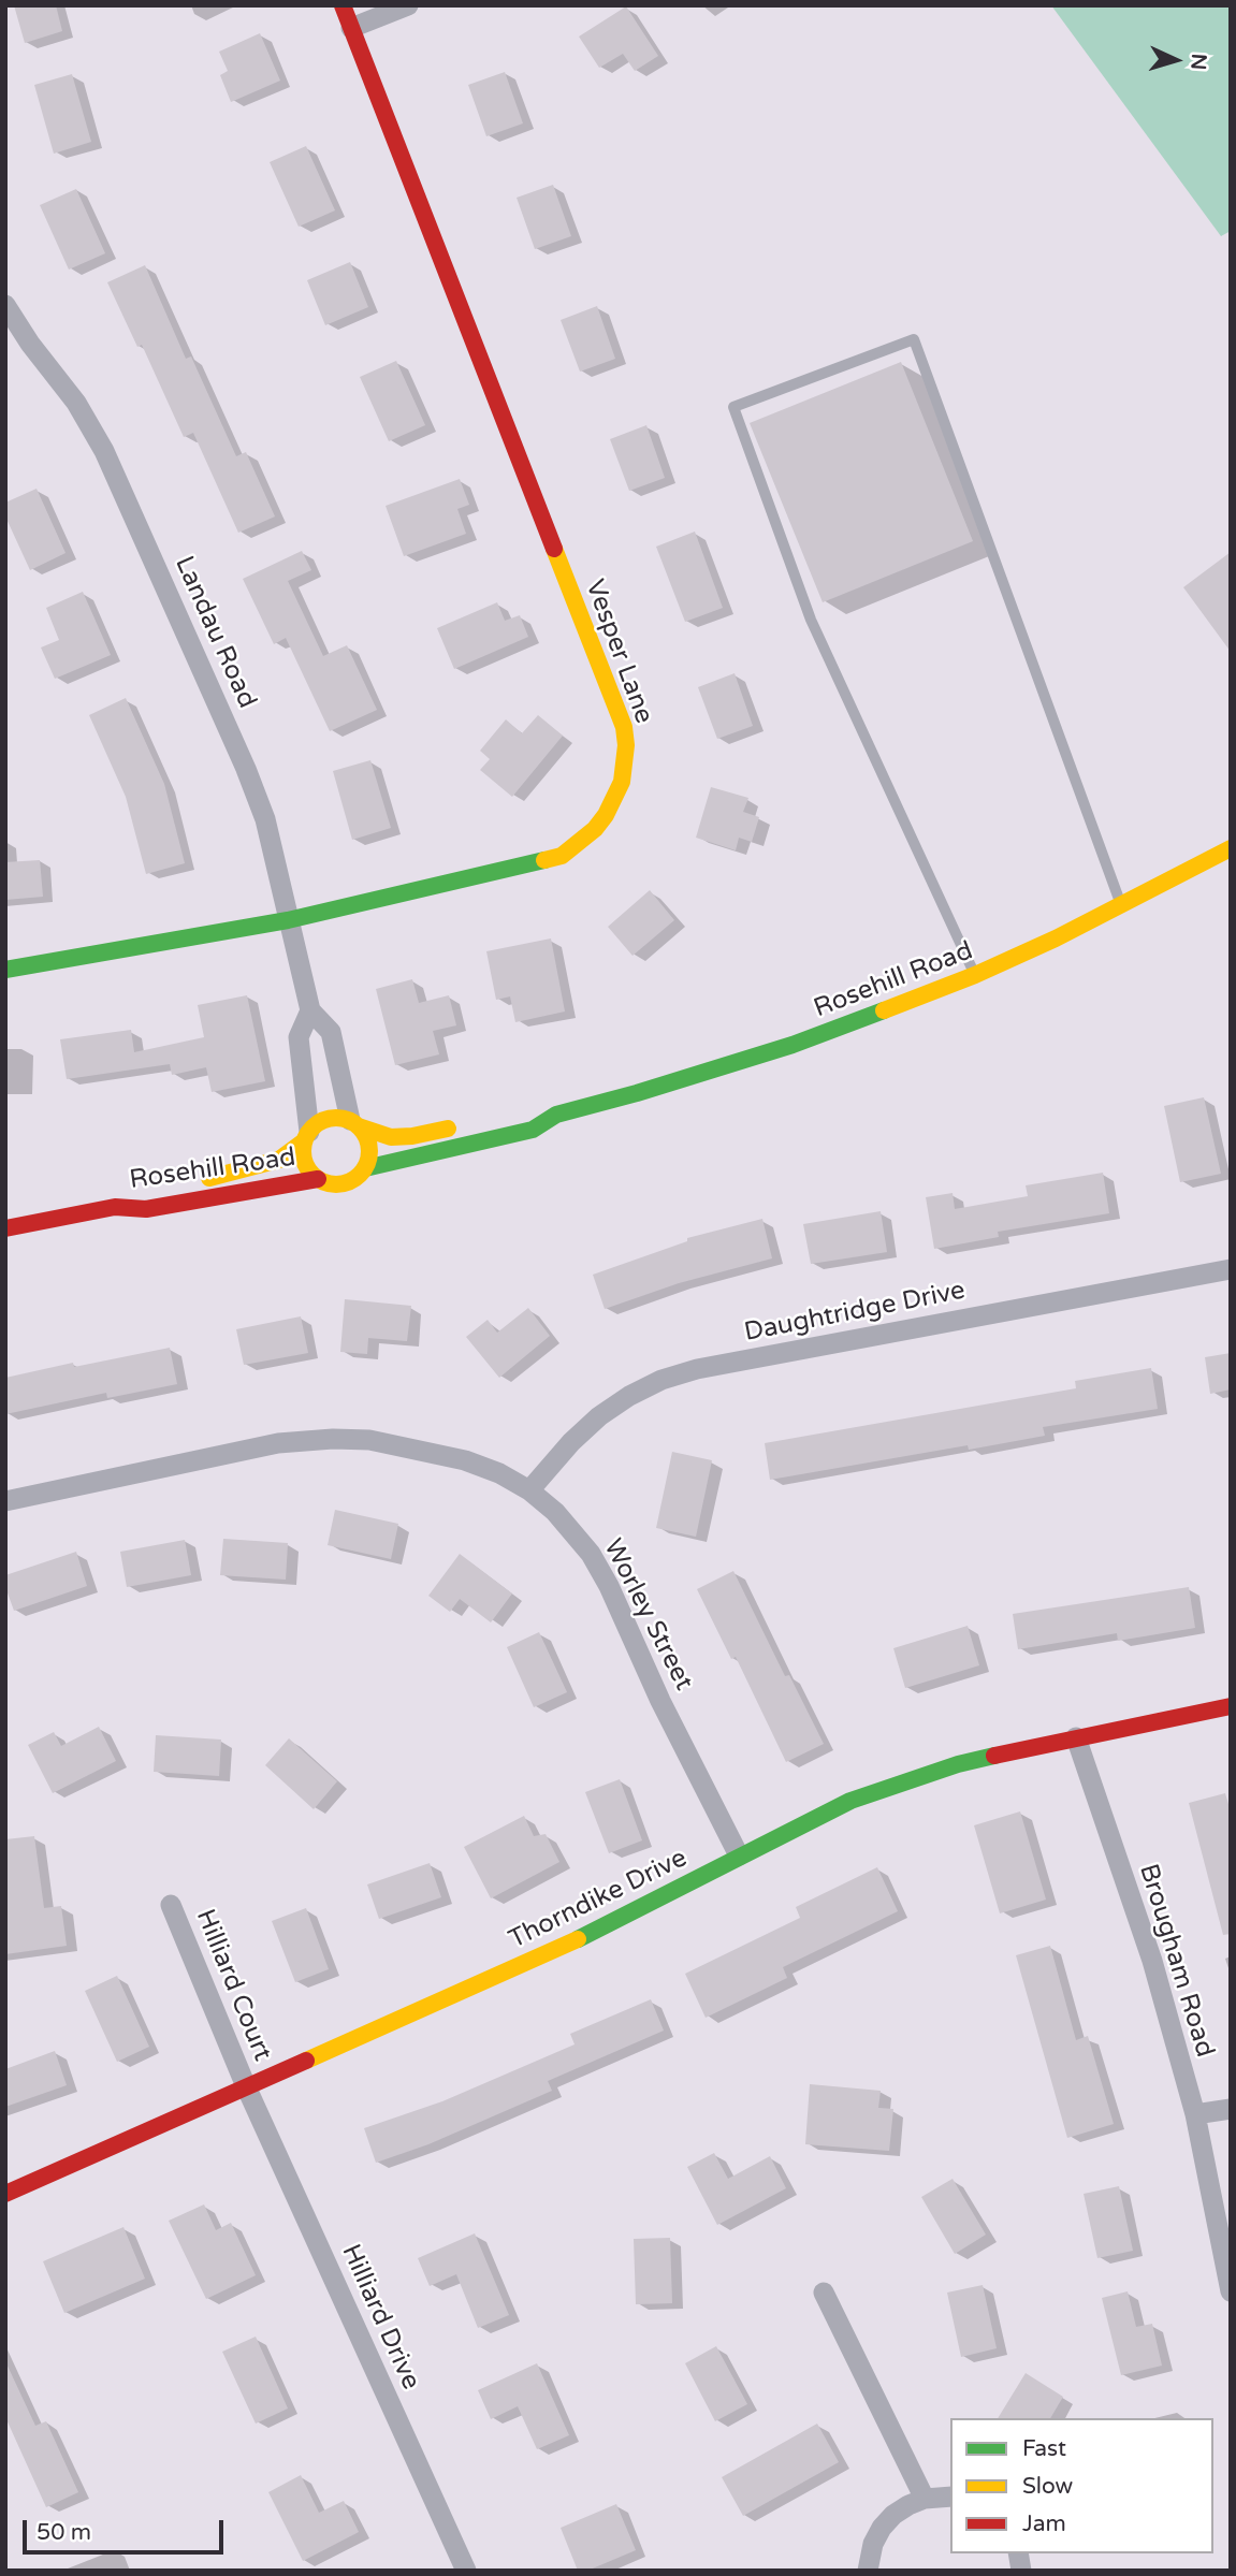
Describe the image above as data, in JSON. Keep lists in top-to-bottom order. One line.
{"streets":{"street":["Landau Road","Vesper Lane","Rosehill Road","Daughtridge Drive","Worley Street","Thorndike Drive","Brougham Road","Hilliard Court","Hilliard Drive"]},"crossings":[["Landau Road","Vesper Lane"],["Landau Road","Rosehill Road"],["Daughtridge Drive","Worley Street"],["Worley Street","Thorndike Drive"],["Thorndike Drive","Brougham Road"],["Thorndike Drive","Hilliard Court"],["Thorndike Drive","Hilliard Drive"],["Hilliard Court","Hilliard Drive"]],"legend":["Fast","Slow","Jam"],"scale_bar":"50 m","north":"right"}
